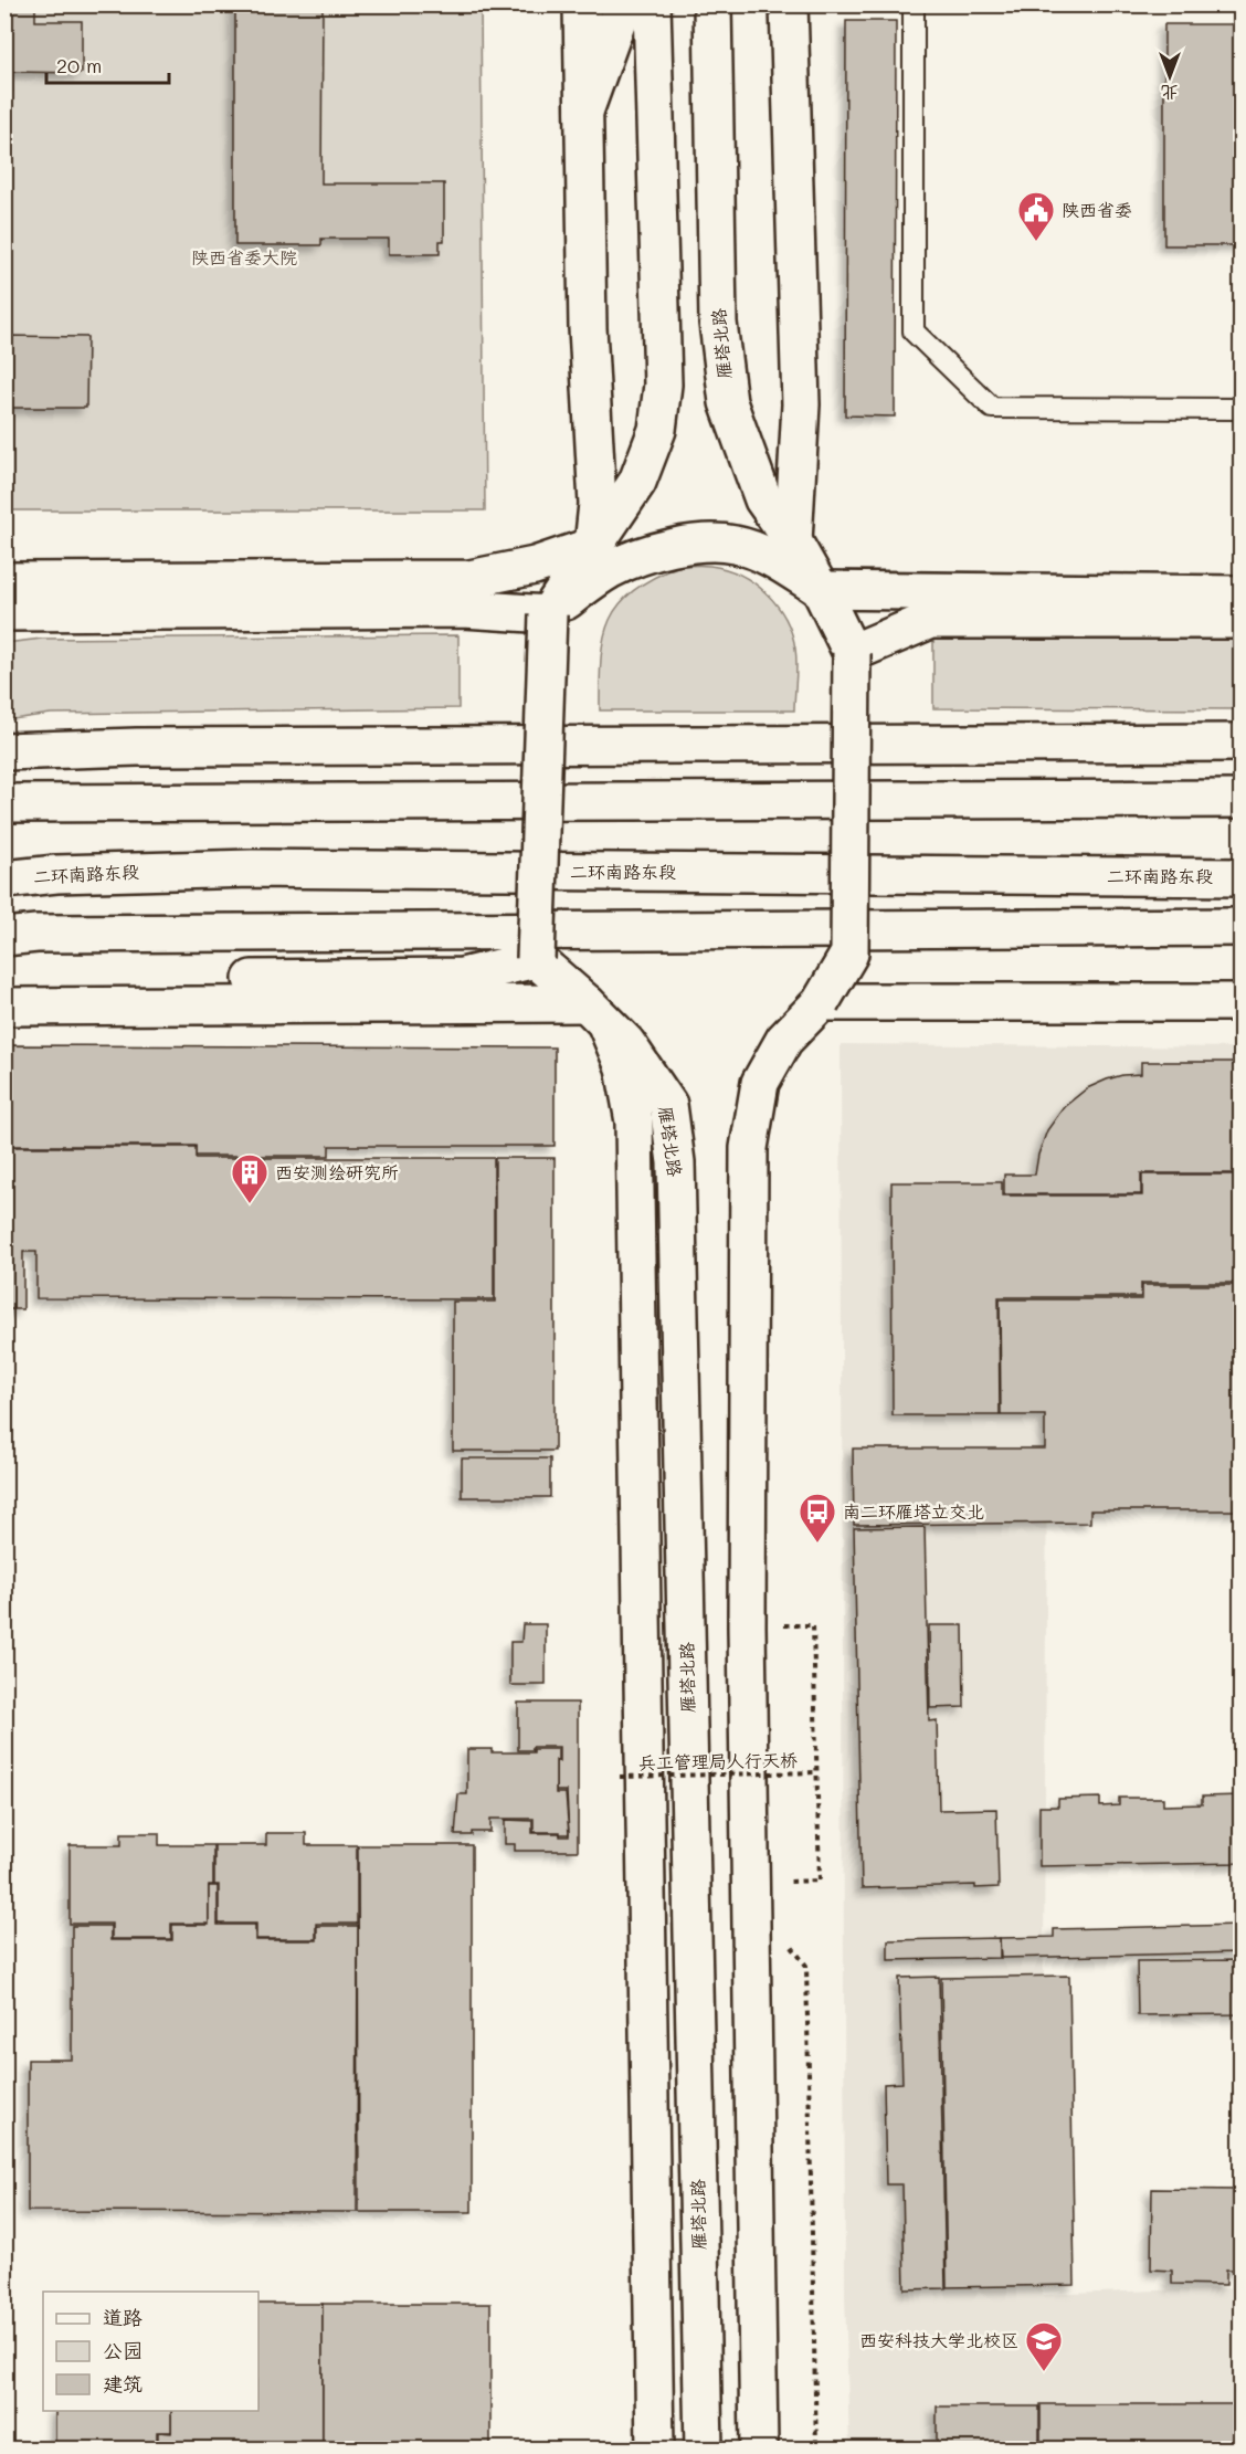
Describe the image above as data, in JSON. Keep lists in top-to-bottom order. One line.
{"streets":{"main road":["雁塔北路","二环南路东段"],"path":["兵工管理局人行天桥"]},"parks":["陕西省委大院"],"places":{"public building":["陕西省委"],"building":["西安测绘研究所"],"bus stop":["南二环雁塔立交北"],"school or university":["西安科技大学北校区"]},"legend":["道路","公园","建筑"],"scale_bar":"20 m","north":"bottom"}
